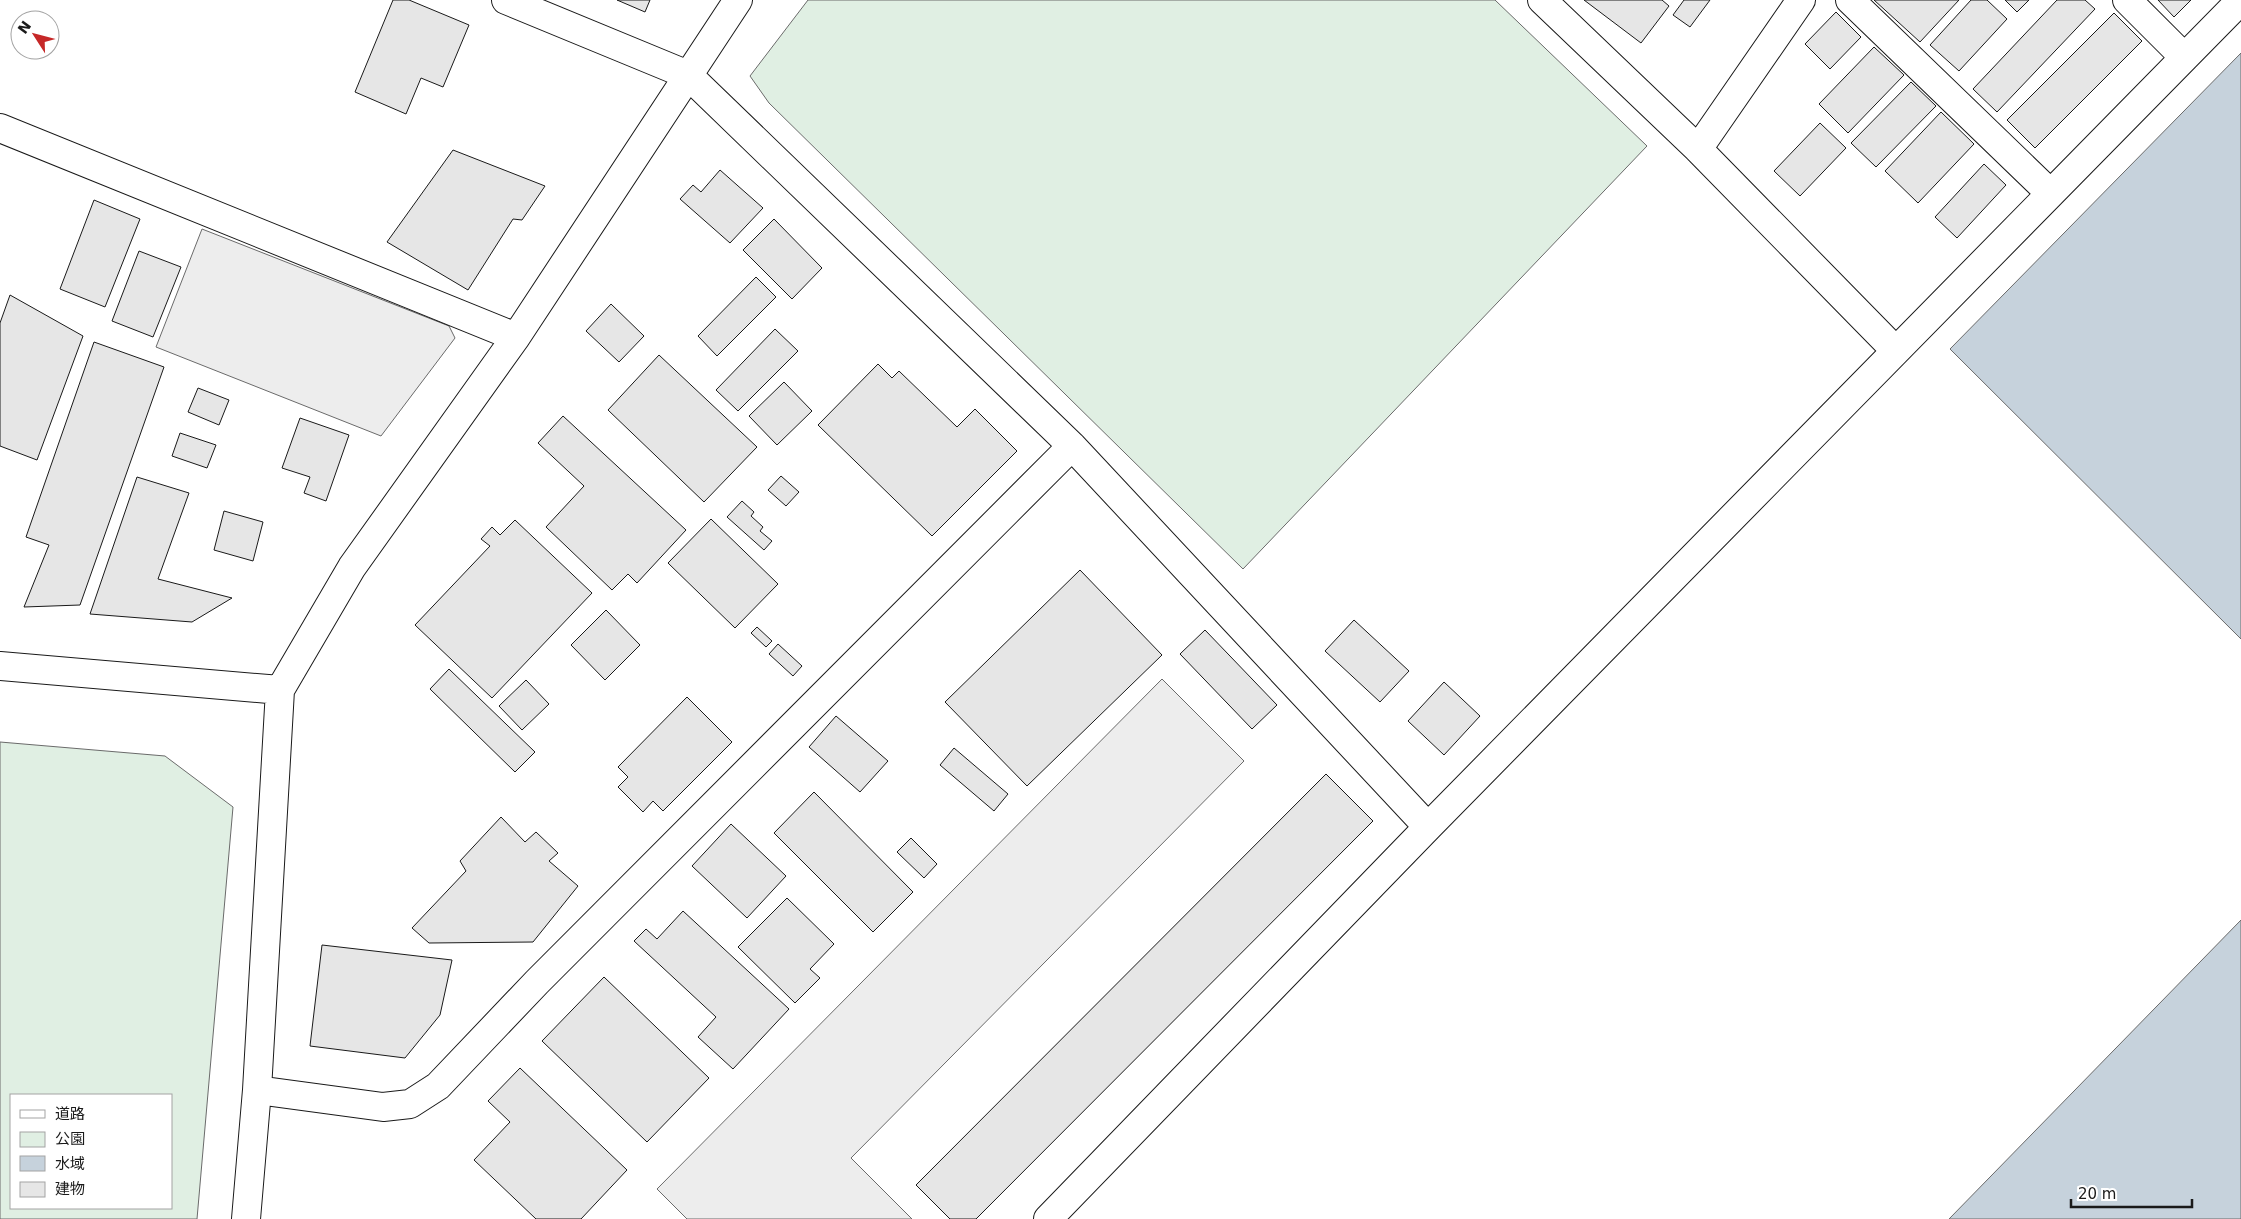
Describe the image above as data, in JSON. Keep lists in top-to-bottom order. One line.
{"legend":["道路","公園","水域","建物"],"scale_bar":"20 m","north":"top left"}
